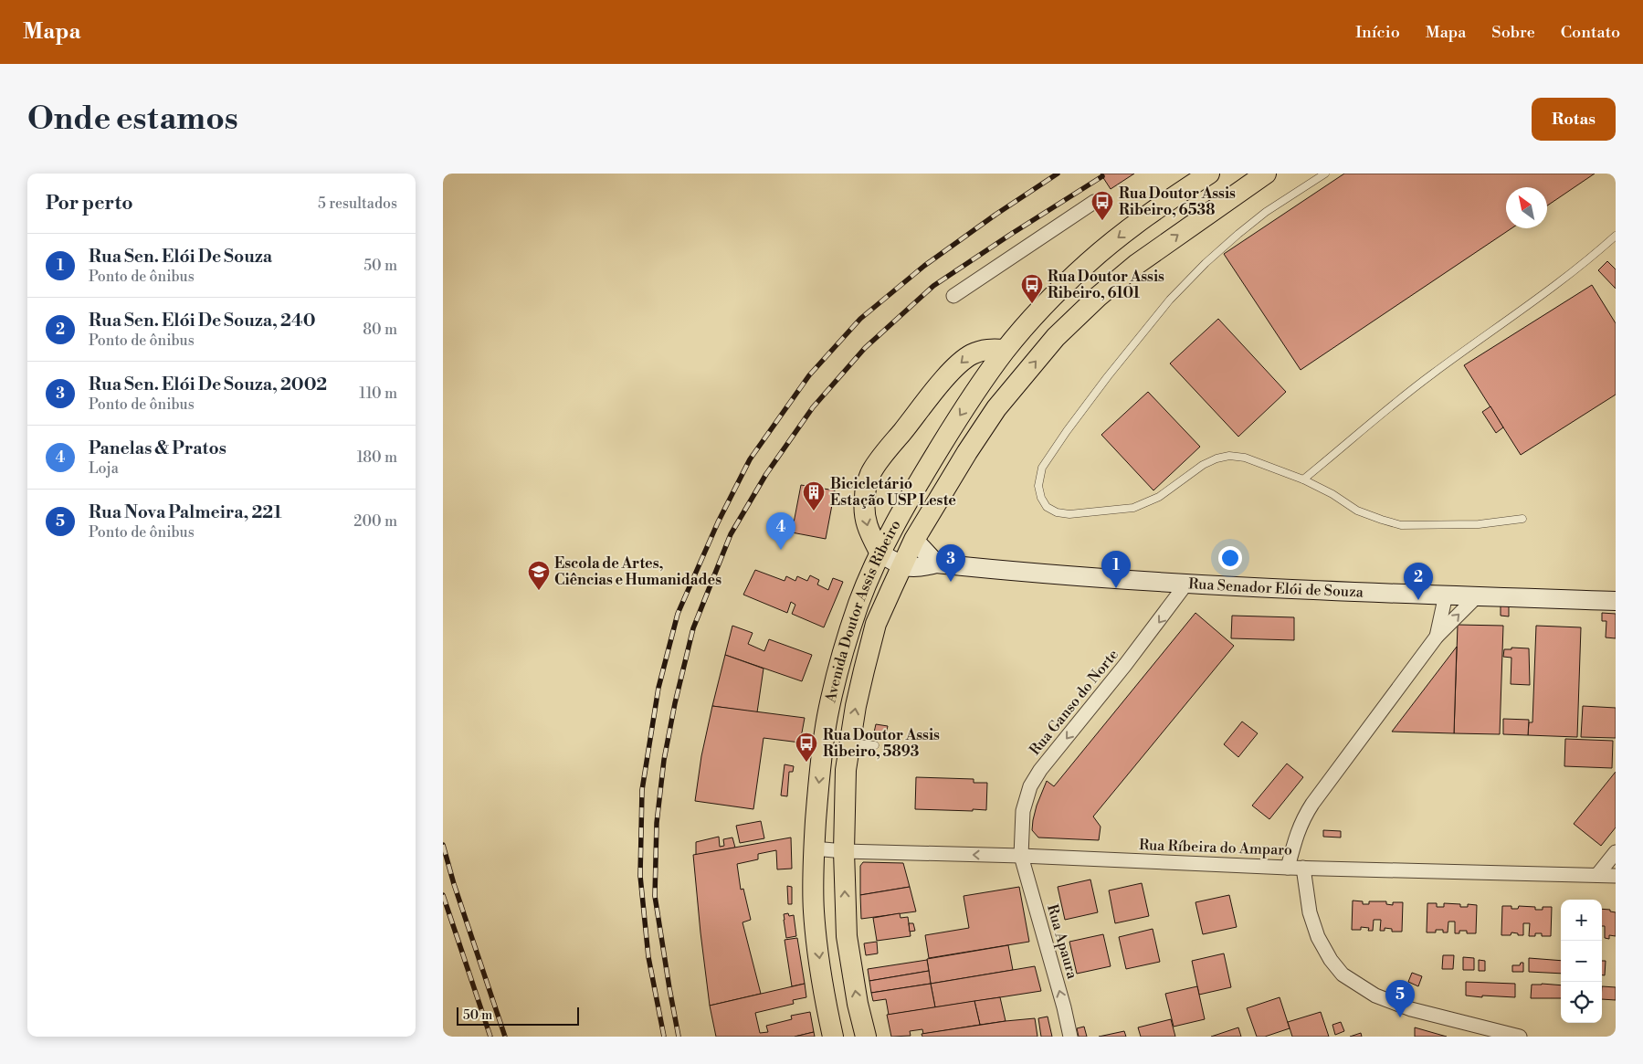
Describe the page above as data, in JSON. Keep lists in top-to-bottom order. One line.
{"streets":{"main road":["Rua Senador Elói de Souza","Avenida Doutor Assis Ribeiro"],"street":["Rua Ganso do Norte","Rua Ríbeira do Amparo","Rua Apaura"]},"crossings":[["Rua Senador Elói de Souza","Avenida Doutor Assis Ribeiro"],["Rua Senador Elói de Souza","Rua Ganso do Norte"],["Avenida Doutor Assis Ribeiro","Rua Ríbeira do Amparo"],["Rua Ganso do Norte","Rua Ríbeira do Amparo"],["Rua Ganso do Norte","Rua Apaura"],["Rua Ríbeira do Amparo","Rua Apaura"]],"one_way":["Rua Ganso do Norte","Rua Apaura"],"places":{"bus stop":["Rua Doutor Assis Ribeiro, 6538","Rua Doutor Assis Ribeiro, 6101","Rua Doutor Assis Ribeiro, 5893"],"building":["Bicicletário Estação USP Leste"],"school or university":["Escola de Artes, Ciências e Humanidades"]},"scale_bar":"50 m","north":"top left","page":{"header":"Mapa","nav":["Início","Mapa","Sobre","Contato"],"buttons":"Rotas","title":"Onde estamos","heading":["Por perto","5 resultados"],"list":[{"mark":"1","name":"Rua Sen. Elói De Souza","note":"Ponto de ônibus","value":"50 m"},{"mark":"2","name":"Rua Sen. Elói De Souza, 240","note":"Ponto de ônibus","value":"80 m"},{"mark":"3","name":"Rua Sen. Elói De Souza, 2002","note":"Ponto de ônibus","value":"110 m"},{"mark":"4","name":"Panelas & Pratos","note":"Loja","value":"180 m"},{"mark":"5","name":"Rua Nova Palmeira, 221","note":"Ponto de ônibus","value":"200 m"}],"pins":["4","3","1","2","5"],"map_buttons":["+","−"],"scale":"50 m"}}
